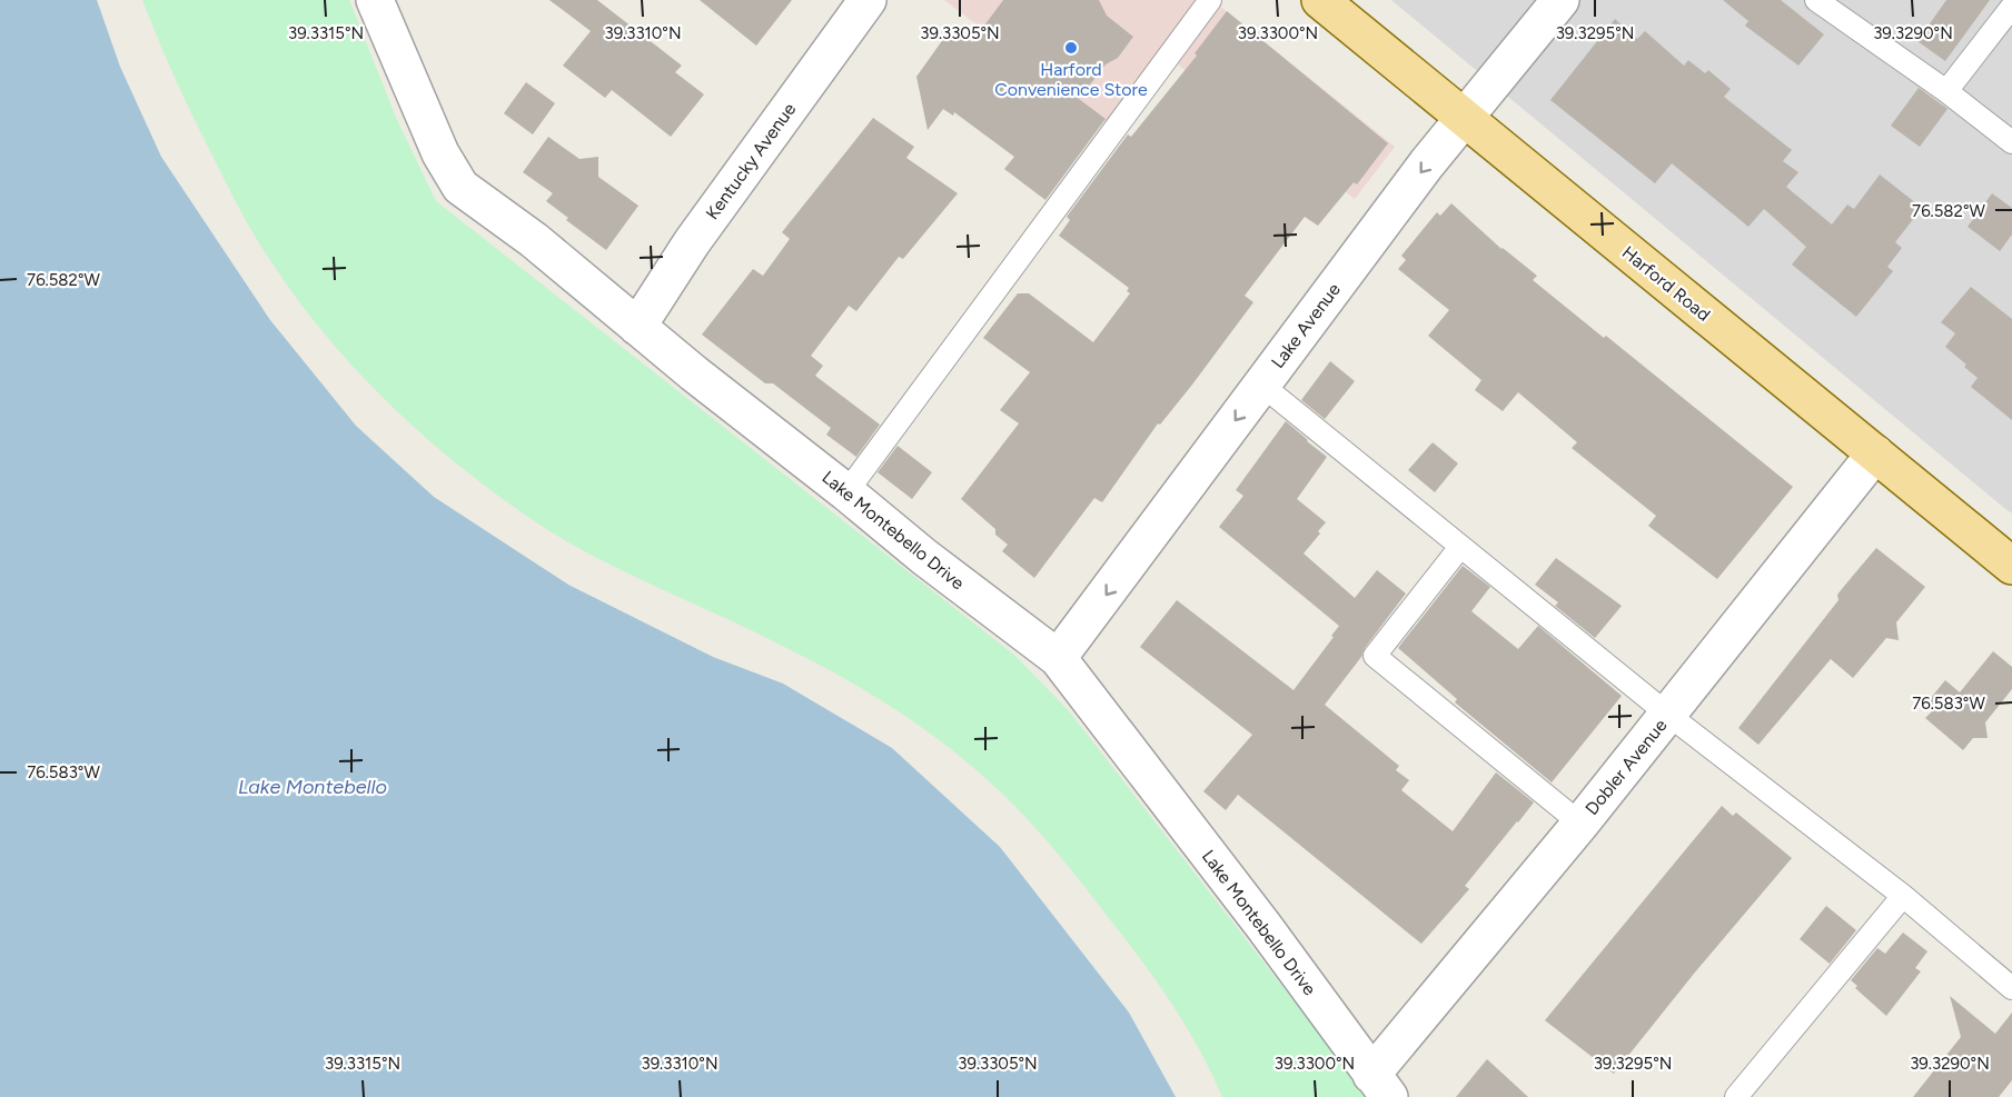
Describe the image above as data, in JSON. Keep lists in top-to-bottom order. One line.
{"streets":{"main road":["Harford Road"],"street":["Kentucky Avenue","Lake Avenue","Lake Montebello Drive","Dobler Avenue"]},"crossings":[["Kentucky Avenue","Lake Montebello Drive"],["Harford Road","Lake Avenue"],["Harford Road","Dobler Avenue"],["Lake Avenue","Lake Montebello Drive"],["Lake Montebello Drive","Dobler Avenue"]],"one_way":["Lake Avenue"],"water":["Lake Montebello"],"places":["Harford Convenience Store"],"coordinates":["39.3315°N","39.3310°N","39.3305°N","39.3300°N","39.3295°N","39.3290°N","76.582°W","76.583°W"]}
